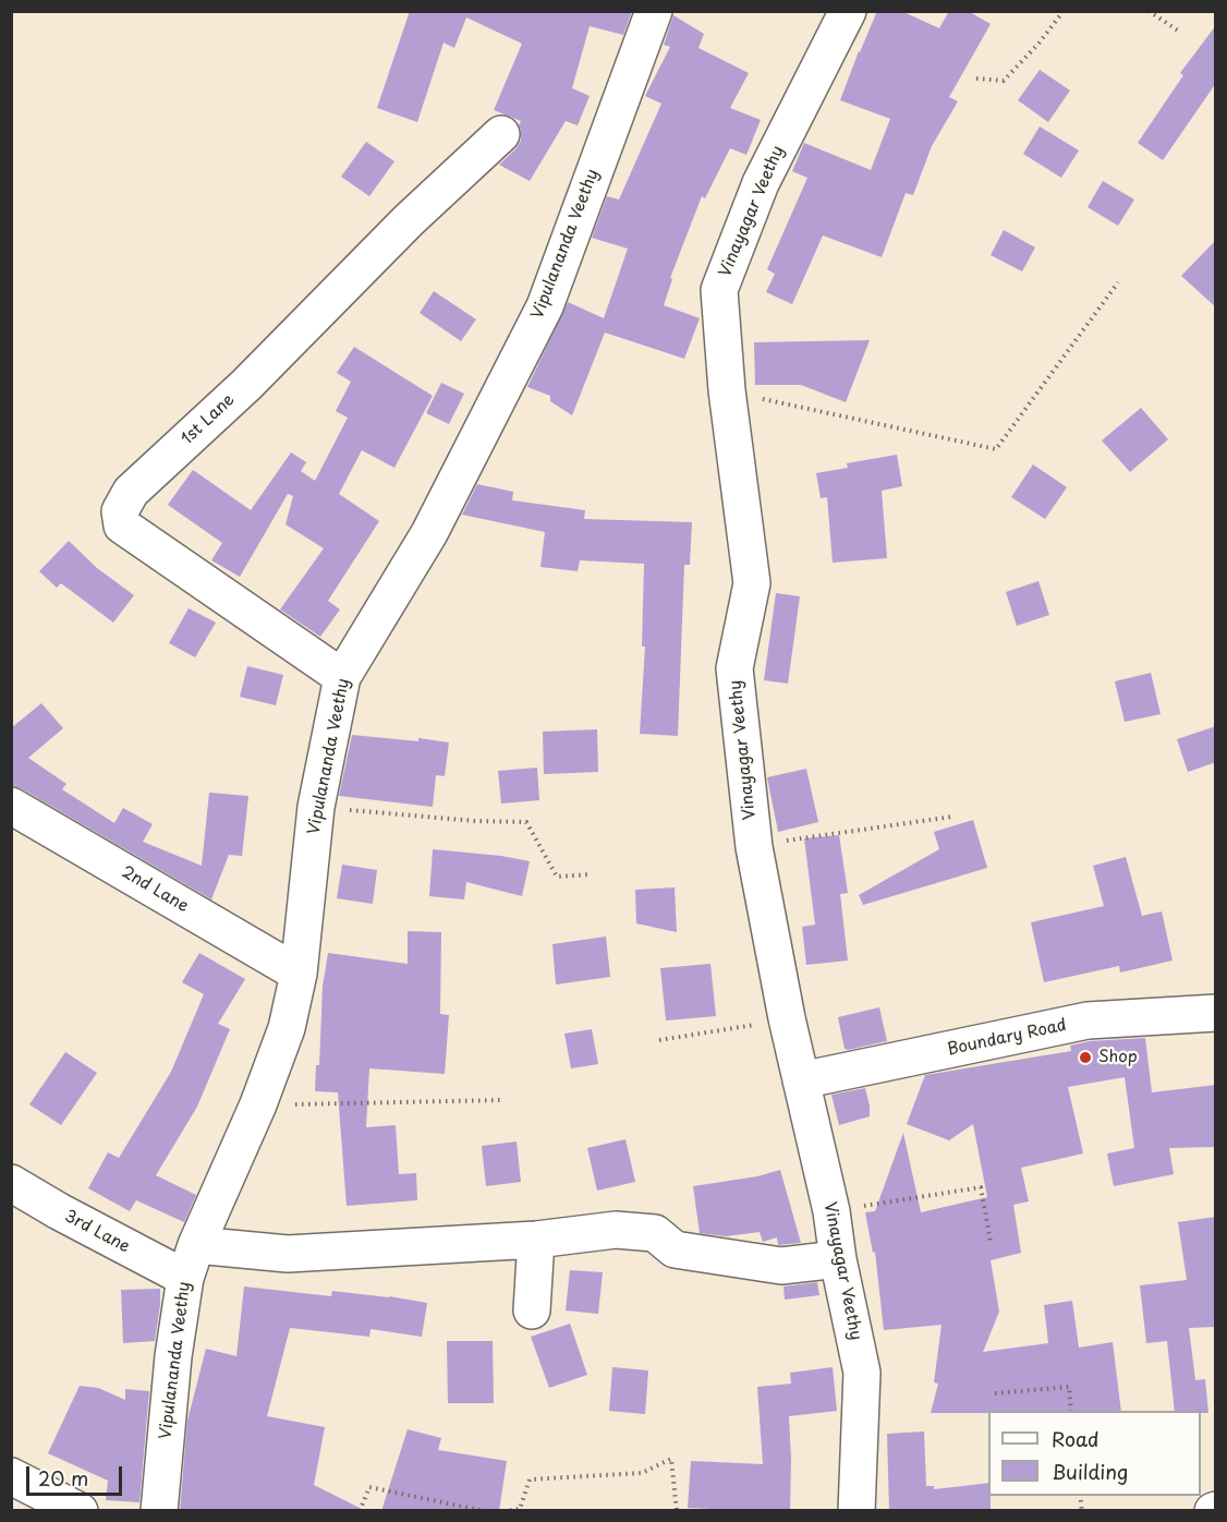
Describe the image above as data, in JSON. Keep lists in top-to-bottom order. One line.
{"streets":{"street":["Vinayagar Veethy","Vipulananda Veethy","1st Lane","2nd Lane","Boundary Road","3rd Lane"]},"crossings":[["Vinayagar Veethy","Boundary Road"],["Vipulananda Veethy","1st Lane"],["Vipulananda Veethy","2nd Lane"],["Vipulananda Veethy","3rd Lane"]],"places":["Shop"],"legend":["Road","Building"],"scale_bar":"20 m"}
